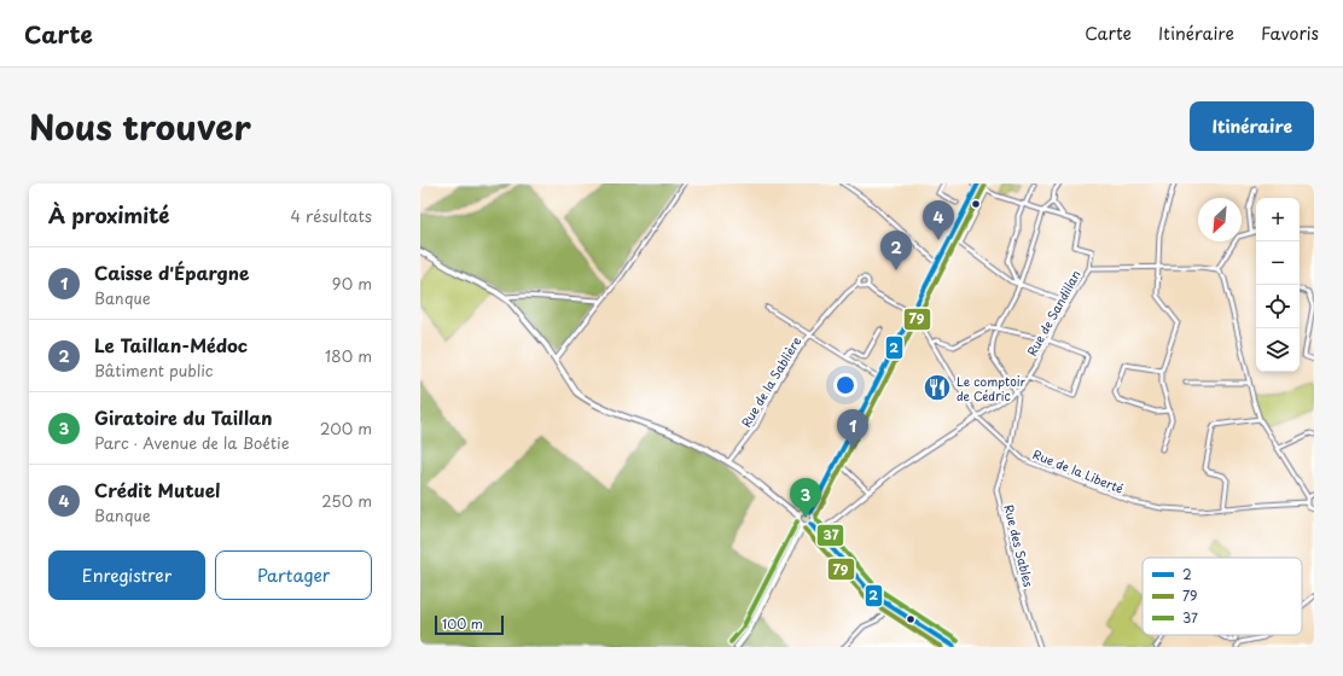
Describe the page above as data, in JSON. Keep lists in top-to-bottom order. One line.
{"streets":{"street":["Rue de Sandillan","Rue de la Sablière","Rue de la Liberté","Rue des Sables"]},"crossings":[["Rue de Sandillan","Rue de la Liberté"],["Rue de Sandillan","Rue des Sables"],["Rue de la Liberté","Rue des Sables"]],"places":{"restaurant":["Le comptoir de Cédric"]},"lines":["transit line 2","transit line 79","transit line 37"],"legend":["2","79","37"],"scale_bar":"100 m","north":"bottom left","page":{"header":"Carte","nav":["Carte","Itinéraire","Favoris"],"title":"Nous trouver","buttons":["Itinéraire",["Enregistrer","Partager"]],"heading":["À proximité","4 résultats"],"map_buttons":["+","−"],"pins":["4","2","1","3"],"list":[{"mark":"1","name":"Caisse d'Épargne","note":"Banque","value":"90 m"},{"mark":"2","name":"Le Taillan-Médoc","note":"Bâtiment public","value":"180 m"},{"mark":"3","name":"Giratoire du Taillan","note":"Parc · Avenue de la Boétie","value":"200 m"},{"mark":"4","name":"Crédit Mutuel","note":"Banque","value":"250 m"}],"scale":"100 m"}}
